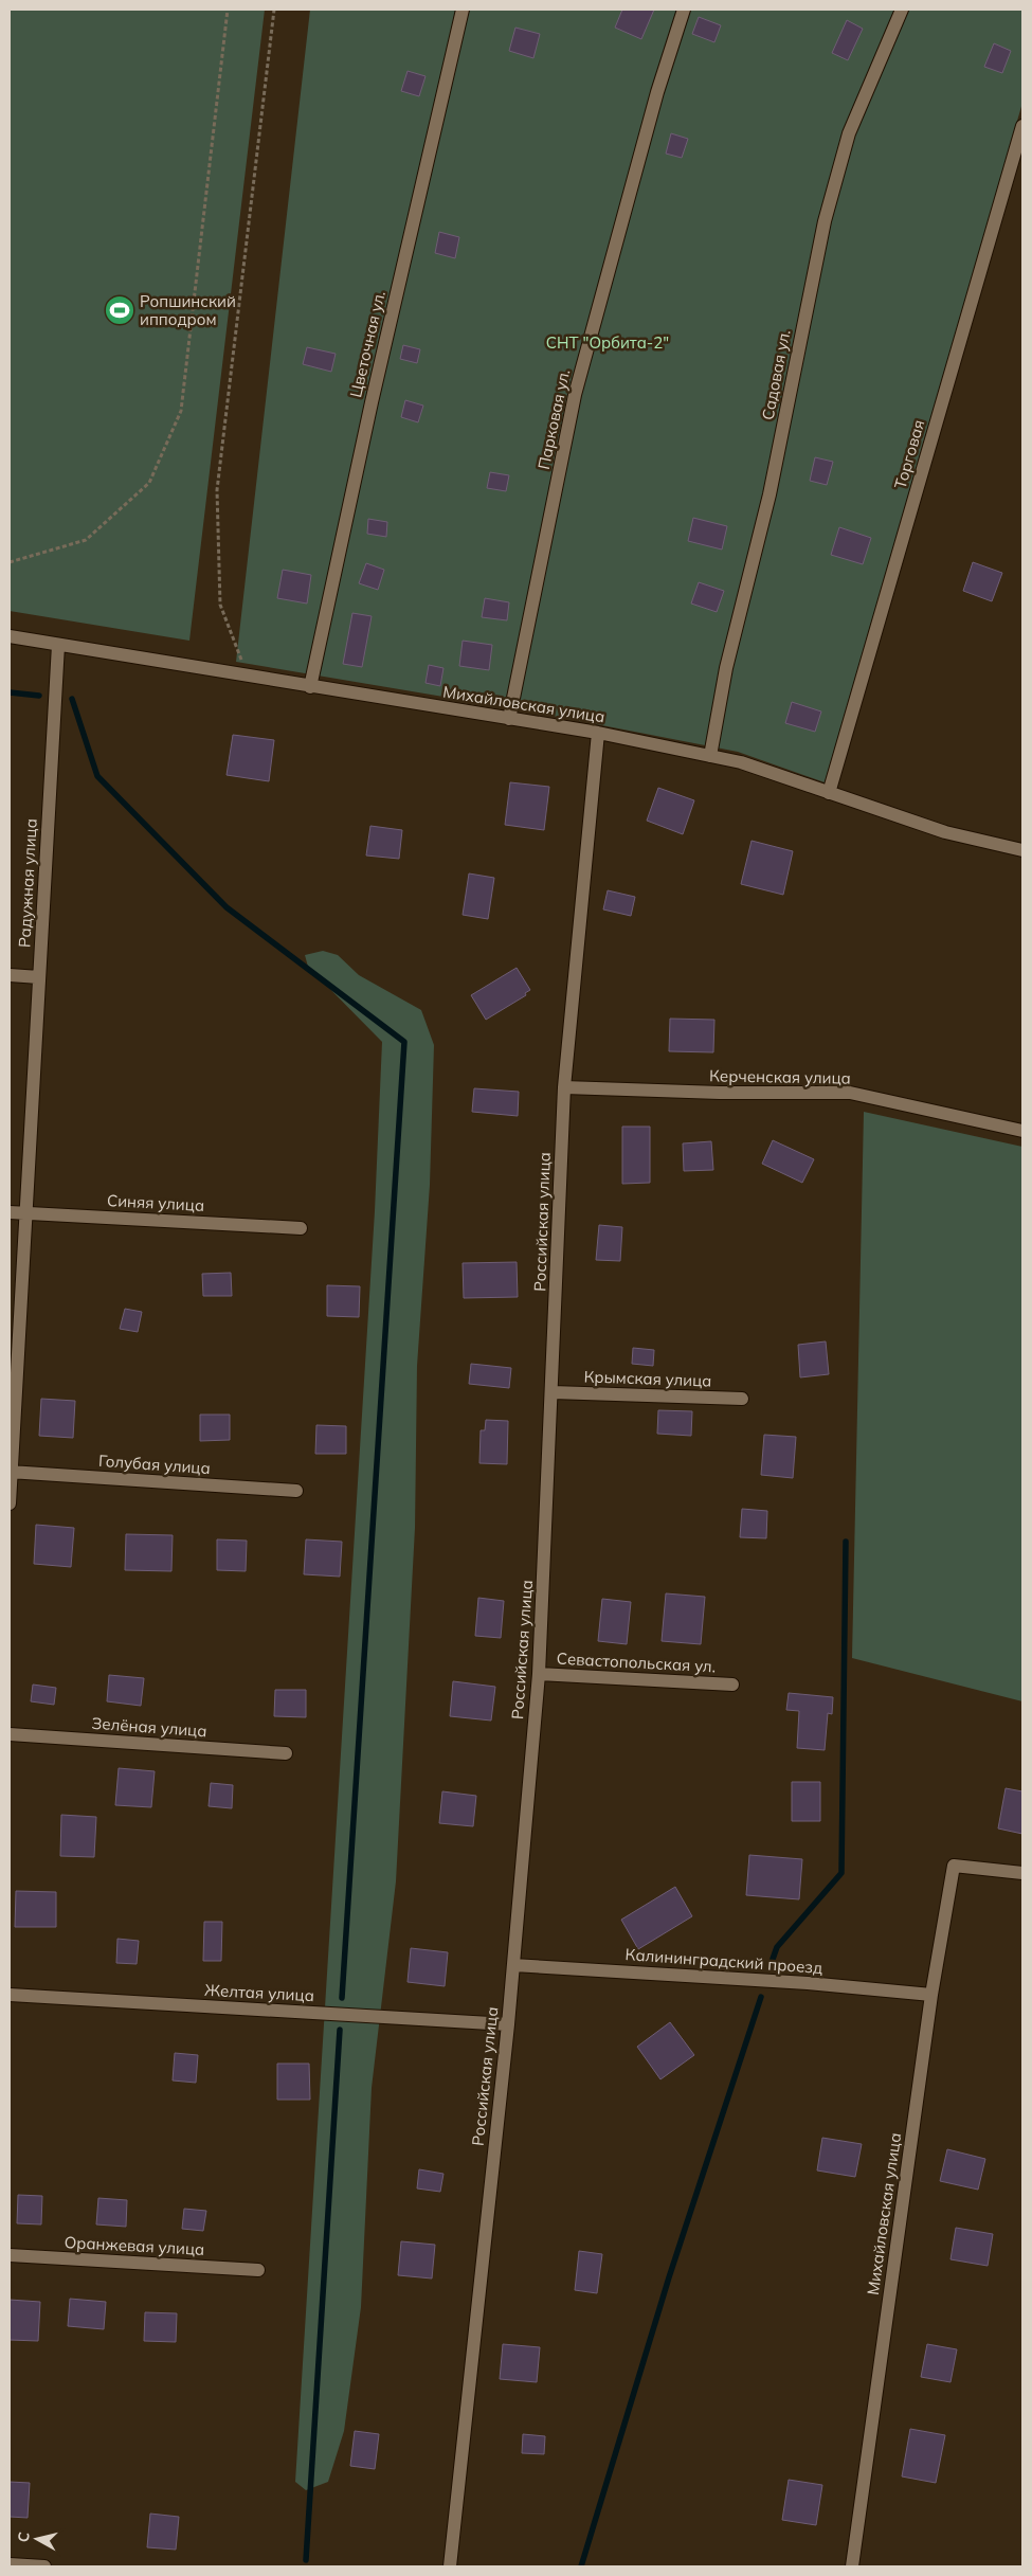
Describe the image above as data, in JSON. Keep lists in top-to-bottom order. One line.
{"streets":{"street":["Цветочная ул.","Садовая ул.","Парковая ул.","Торговая","Михайловская улица","Радужная улица","Керченская улица","Синяя улица","Российская улица","Крымская улица","Голубая улица","Севастопольская ул.","Зелёная улица","Калининградский проезд","Желтая улица","Оранжевая улица"]},"crossings":[["Цветочная ул.","Михайловская улица"],["Садовая ул.","Михайловская улица"],["Парковая ул.","Михайловская улица"],["Торговая","Михайловская улица"],["Михайловская улица","Радужная улица"],["Михайловская улица","Российская улица"],["Михайловская улица","Калининградский проезд"],["Радужная улица","Синяя улица"],["Радужная улица","Голубая улица"],["Керченская улица","Российская улица"],["Российская улица","Крымская улица"],["Российская улица","Севастопольская ул."],["Российская улица","Калининградский проезд"],["Российская улица","Желтая улица"]],"parks":["СНТ \"Орбита-2\""],"places":{"sports":["Ропшинский ипподром"]},"north":"left"}
